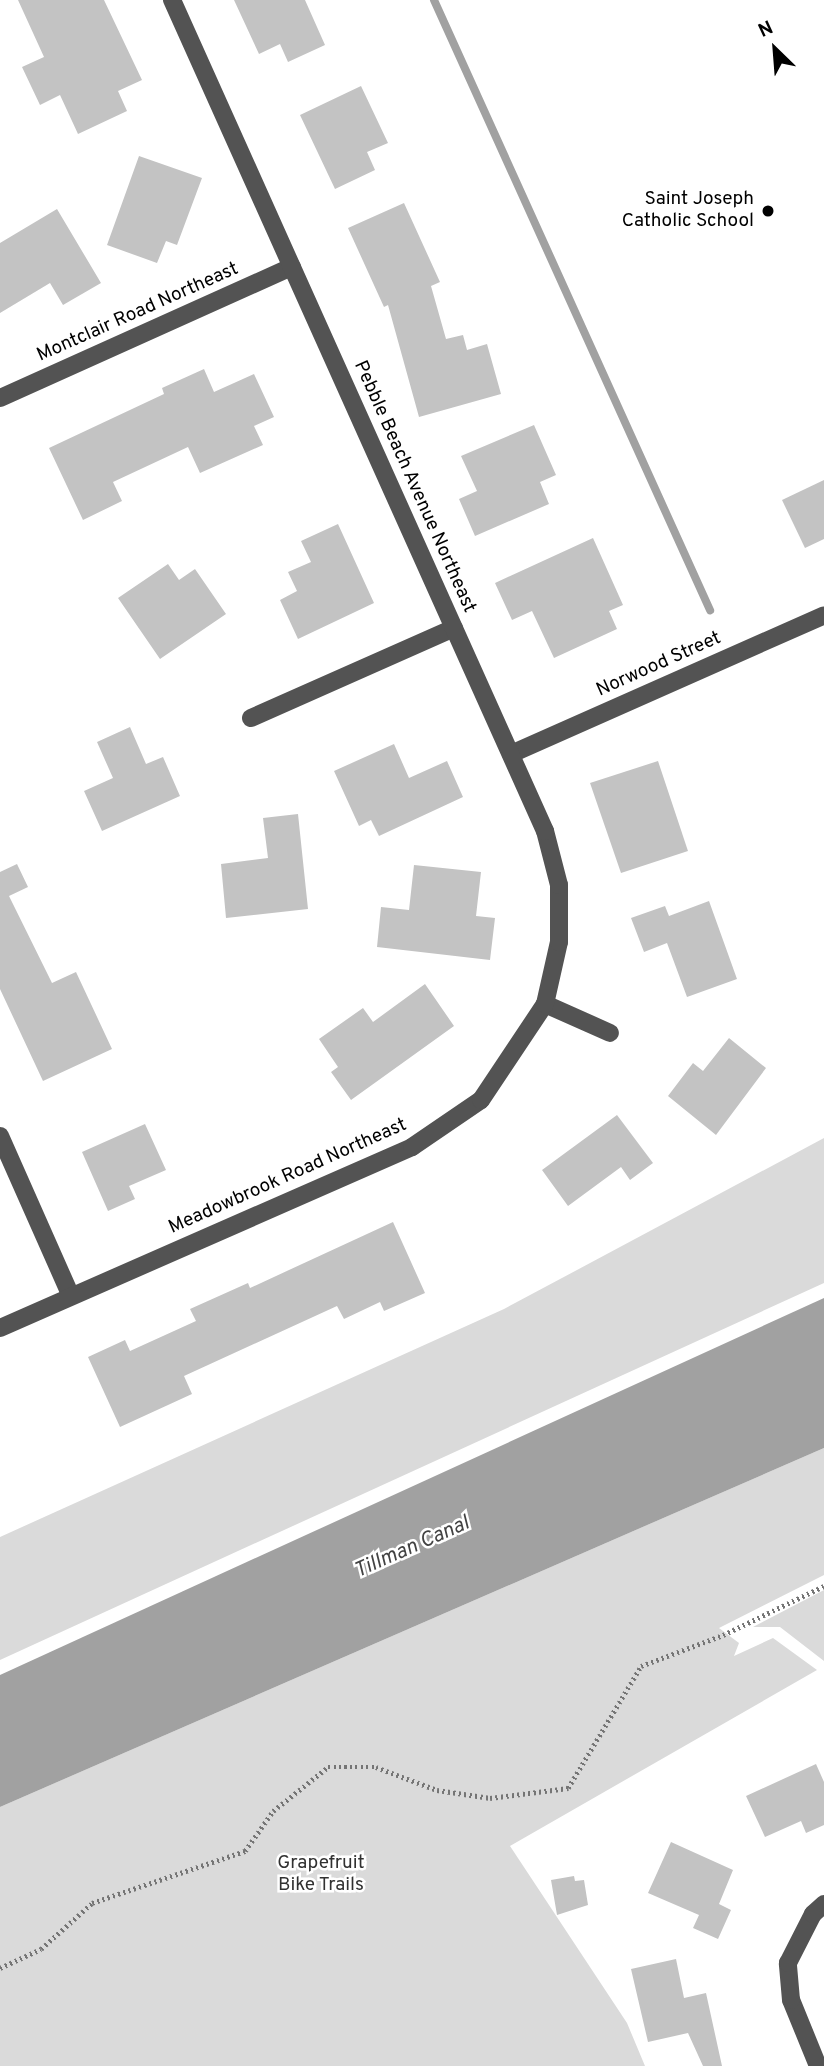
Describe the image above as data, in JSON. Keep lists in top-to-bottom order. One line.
{"streets":{"street":["Montclair Road Northeast","Pebble Beach Avenue Northeast","Norwood Street","Meadowbrook Road Northeast"]},"crossings":[["Montclair Road Northeast","Pebble Beach Avenue Northeast"],["Pebble Beach Avenue Northeast","Norwood Street"],["Pebble Beach Avenue Northeast","Meadowbrook Road Northeast"]],"water":["Tillman Canal"],"parks":["Grapefruit Bike Trails"],"places":["Saint Joseph Catholic School"],"north":"top left"}
